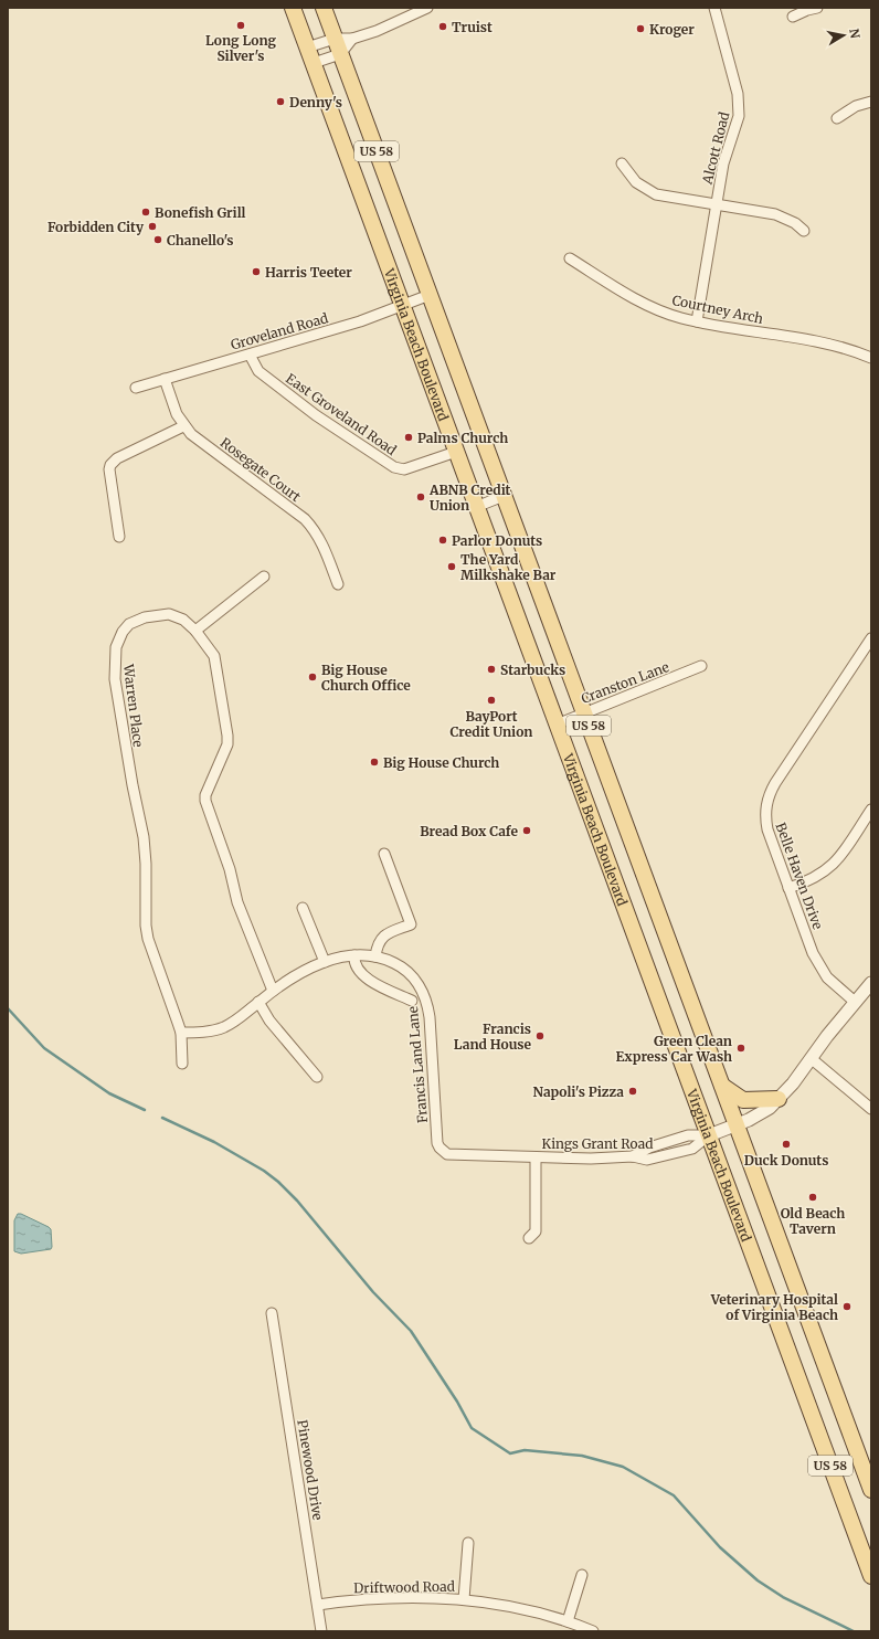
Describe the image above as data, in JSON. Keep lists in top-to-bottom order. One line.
{"streets":{"main road":["US 58","Virginia Beach Boulevard"],"street":["Alcott Road","Courtney Arch","Groveland Road","East Groveland Road","Rosegate Court","Cranston Lane","Warren Place","Belle Haven Drive","Francis Land Lane","Kings Grant Road","Pinewood Drive","Driftwood Road"]},"crossings":[["Alcott Road","Courtney Arch"],["US 58","Groveland Road"],["US 58","Cranston Lane"],["US 58","Kings Grant Road"],["Groveland Road","Virginia Beach Boulevard"],["Groveland Road","East Groveland Road"],["Groveland Road","Rosegate Court"],["Virginia Beach Boulevard","East Groveland Road"],["Virginia Beach Boulevard","Cranston Lane"],["Virginia Beach Boulevard","Kings Grant Road"],["Warren Place","Francis Land Lane"],["Belle Haven Drive","Kings Grant Road"],["Francis Land Lane","Kings Grant Road"],["Pinewood Drive","Driftwood Road"]],"places":["Long Long Silver's","Truist","Kroger","Denny's","Bonefish Grill","Forbidden City","Chanello's","Harris Teeter","Palms Church","ABNB Credit Union","Parlor Donuts","The Yard Milkshake Bar","Starbucks","Big House Church Office","BayPort Credit Union","Big House Church","Bread Box Cafe","Francis Land House","Green Clean Express Car Wash","Napoli's Pizza","Duck Donuts","Old Beach Tavern","Veterinary Hospital of Virginia Beach"],"north":"right"}
